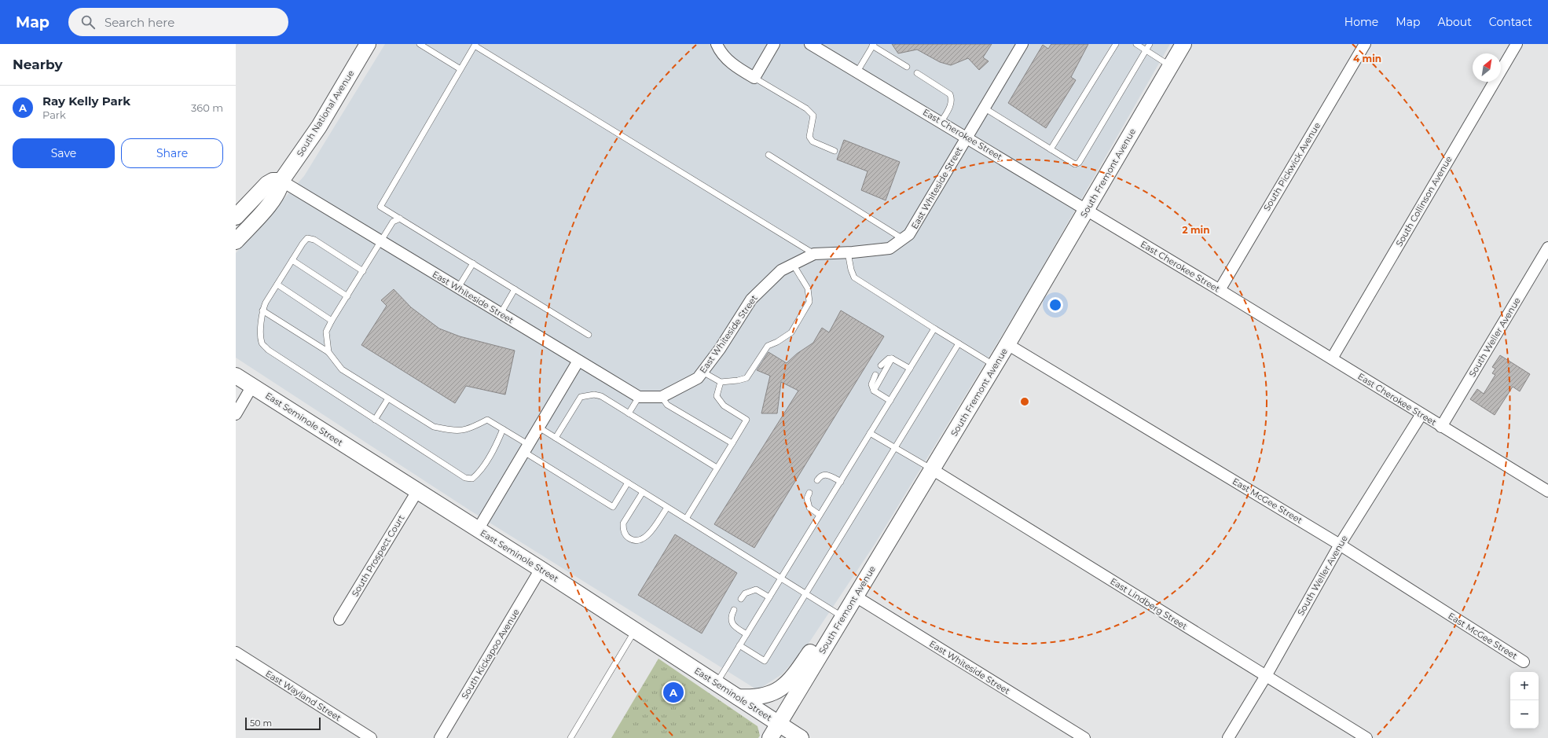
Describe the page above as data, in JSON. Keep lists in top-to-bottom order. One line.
{"streets":{"main road":["South National Avenue","South Fremont Avenue","East Seminole Street"],"street":["East Cherokee Street","South Pickwick Avenue","East Whiteside Street","South Collinson Avenue","South Weller Avenue","East McGee Street","South Prospect Court","East Lindberg Street","South Kickapoo Avenue","East Wayland Street"]},"crossings":[["South National Avenue","East Whiteside Street"],["East Cherokee Street","South Pickwick Avenue"],["East Cherokee Street","South Fremont Avenue"],["East Cherokee Street","East Whiteside Street"],["East Cherokee Street","South Collinson Avenue"],["East Cherokee Street","South Weller Avenue"],["South Fremont Avenue","East Whiteside Street"],["South Fremont Avenue","East Seminole Street"],["South Fremont Avenue","East McGee Street"],["South Fremont Avenue","East Lindberg Street"],["South Weller Avenue","East McGee Street"],["South Weller Avenue","East Lindberg Street"],["East Seminole Street","South Prospect Court"],["East Seminole Street","South Kickapoo Avenue"]],"scale_bar":"50 m","north":"top right","page":{"header":"Map","search":"Search here","nav":["Home","Map","About","Contact"],"heading":"Nearby","list":[{"mark":"A","name":"Ray Kelly Park","note":"Park","value":"360 m"}],"buttons":["Save","Share"],"map_buttons":["+","−"],"pins":"A","scale":"50 m"},"rings":["4 min","2 min"]}
